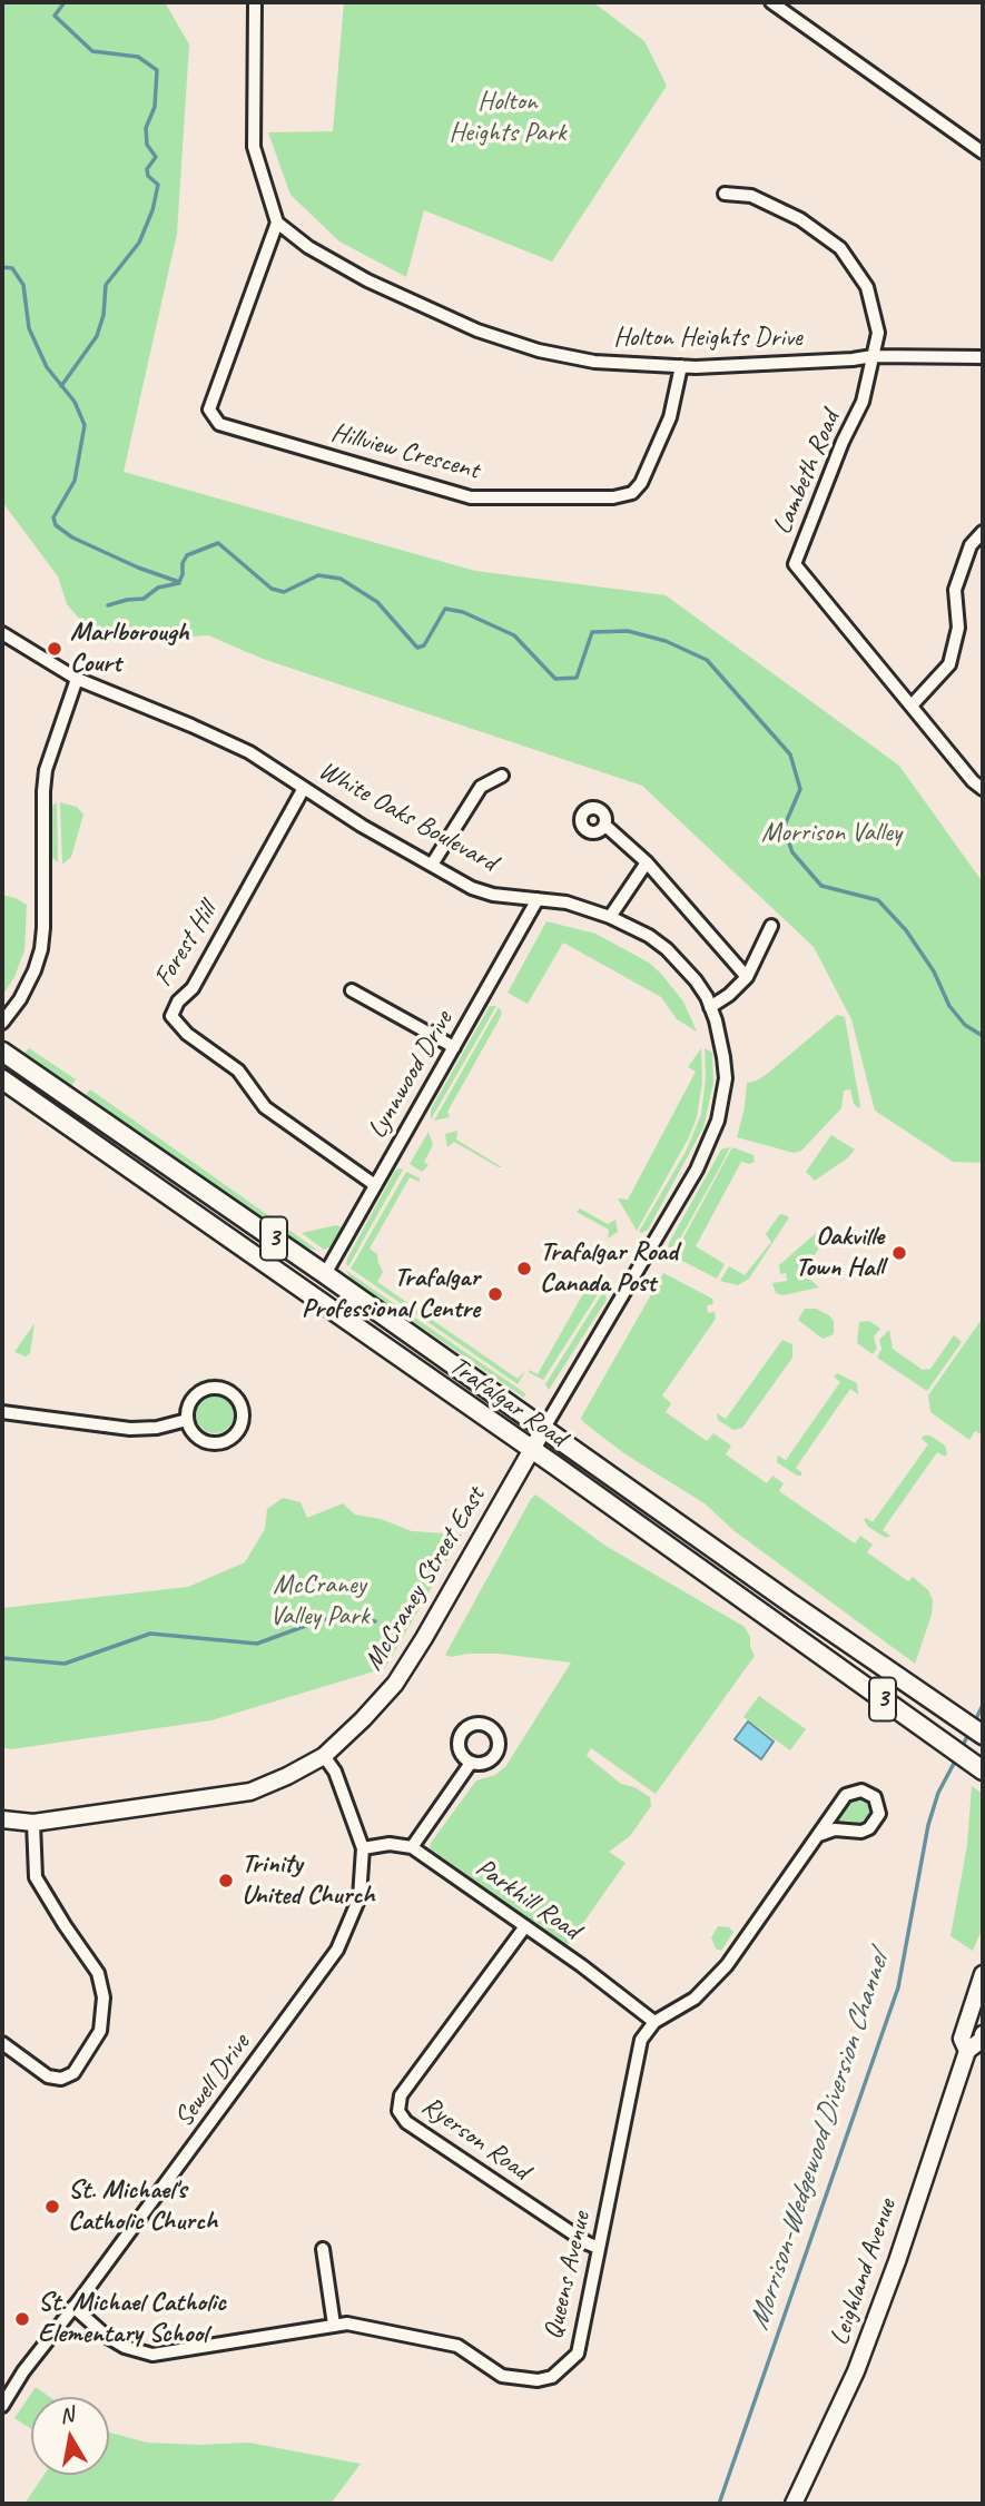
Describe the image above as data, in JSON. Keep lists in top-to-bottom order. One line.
{"streets":{"main road":["3","Trafalgar Road"],"street":["Holton Heights Drive","Hillview Crescent","Lambeth Road","White Oaks Boulevard","Forest Hill","Lynnwood Drive","McCraney Street East","Parkhill Road","Sewell Drive","Ryerson Road","Leighland Avenue","Queens Avenue"]},"crossings":[["Holton Heights Drive","Hillview Crescent"],["Holton Heights Drive","Lambeth Road"],["White Oaks Boulevard","Forest Hill"],["White Oaks Boulevard","Lynnwood Drive"],["White Oaks Boulevard","Trafalgar Road"],["White Oaks Boulevard","McCraney Street East"],["Forest Hill","Lynnwood Drive"],["Lynnwood Drive","Trafalgar Road"],["Trafalgar Road","McCraney Street East"],["McCraney Street East","Sewell Drive"],["Parkhill Road","Ryerson Road"],["Parkhill Road","Queens Avenue"],["Sewell Drive","Queens Avenue"],["Ryerson Road","Queens Avenue"]],"water":["Morrison-Wedgewood Diversion Channel"],"parks":["Holton Heights Park","Morrison Valley","McCraney Valley Park"],"places":["Marlborough Court","Oakville Town Hall","Trafalgar Road Canada Post","Trafalgar Professional Centre","Trinity United Church","St. Michael's Catholic Church","St. Michael Catholic Elementary School"],"north":"top"}
